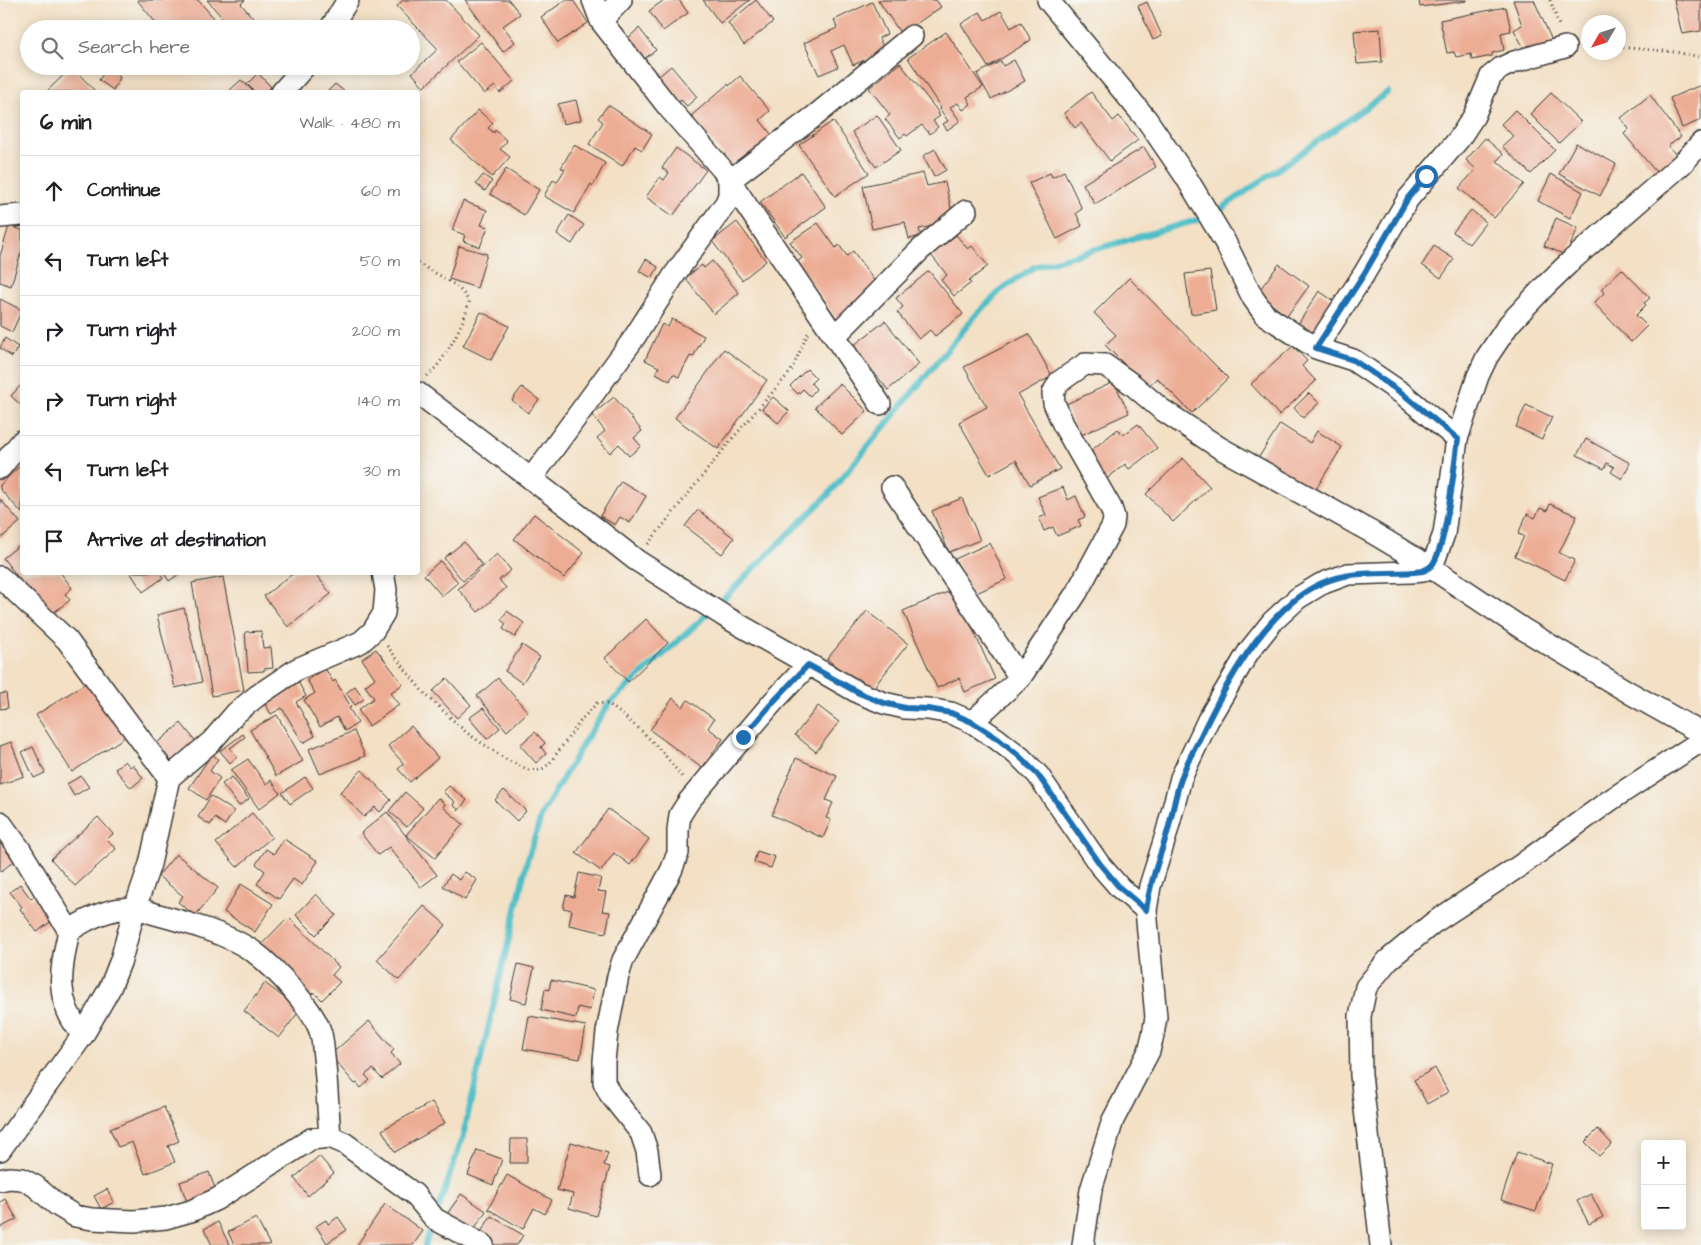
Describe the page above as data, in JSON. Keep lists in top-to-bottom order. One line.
{"north":"bottom left","page":{"search":"Search here","heading":["6 min","Walk · 480 m"],"list":[["Continue","60 m"],["Turn left","50 m"],["Turn right","200 m"],["Turn right","140 m"],["Turn left","30 m"],"Arrive at destination"],"map_buttons":["+","−"]}}
